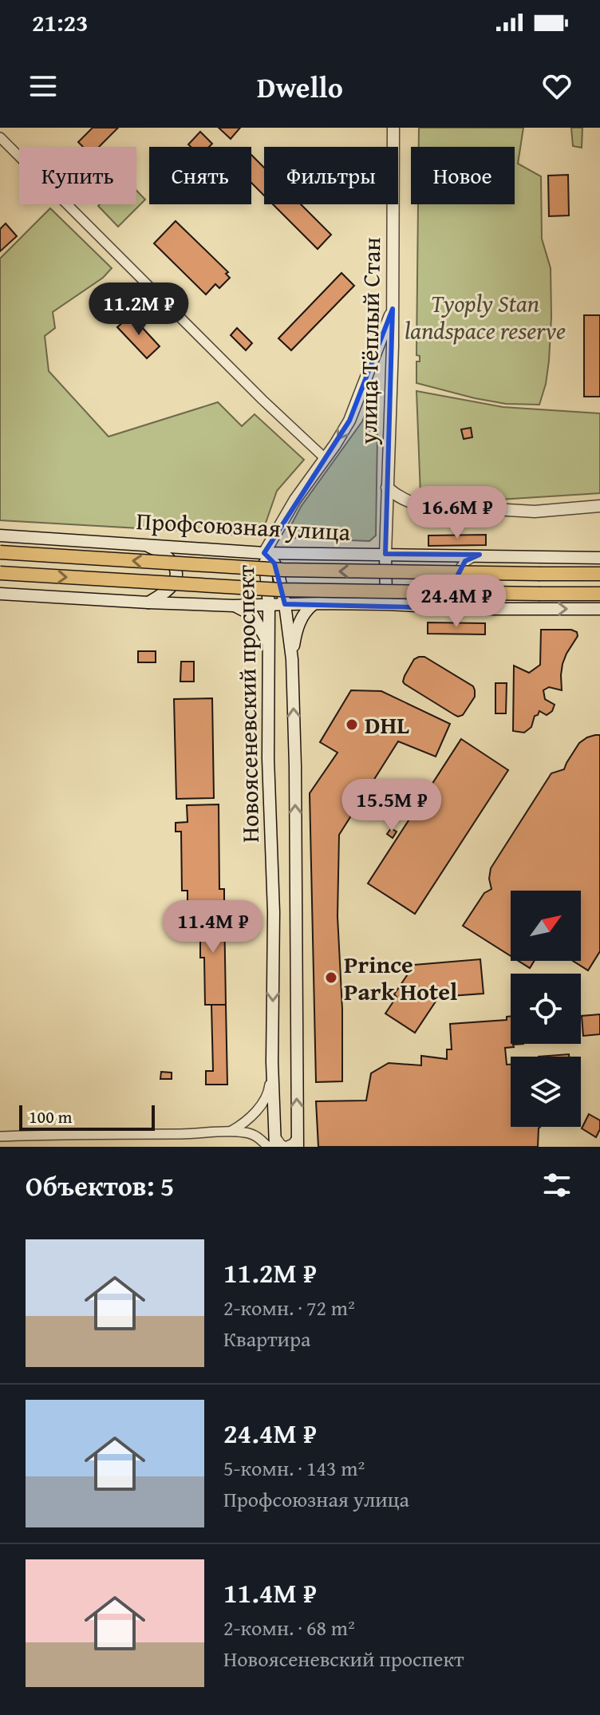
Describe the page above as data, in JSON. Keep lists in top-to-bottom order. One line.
{"streets":{"main road":["улица Тёплый Стан","Профсоюзная улица","Новоясеневский проспект"]},"crossings":[["улица Тёплый Стан","Профсоюзная улица"],["Профсоюзная улица","Новоясеневский проспект"]],"parks":["Tyoply Stan landspace reserve"],"places":["DHL","Prince Park Hotel"],"scale_bar":"100 m","north":"top right","page":{"status":"21:23","header":"Dwello","chip":["Купить","Снять","Фильтры","Новое"],"price":["11.2M ₽","16.6M ₽","24.4M ₽","15.5M ₽","11.4M ₽"],"scale":"100 m","heading":"Объектов: 5","list":[{"name":"11.2M ₽","note":"2-комн. · 72 m² · Квартира"},{"name":"24.4M ₽","note":"5-комн. · 143 m² · Профсоюзная улица"},{"name":"11.4M ₽","note":"2-комн. · 68 m² · Новоясеневский проспект"}]}}
